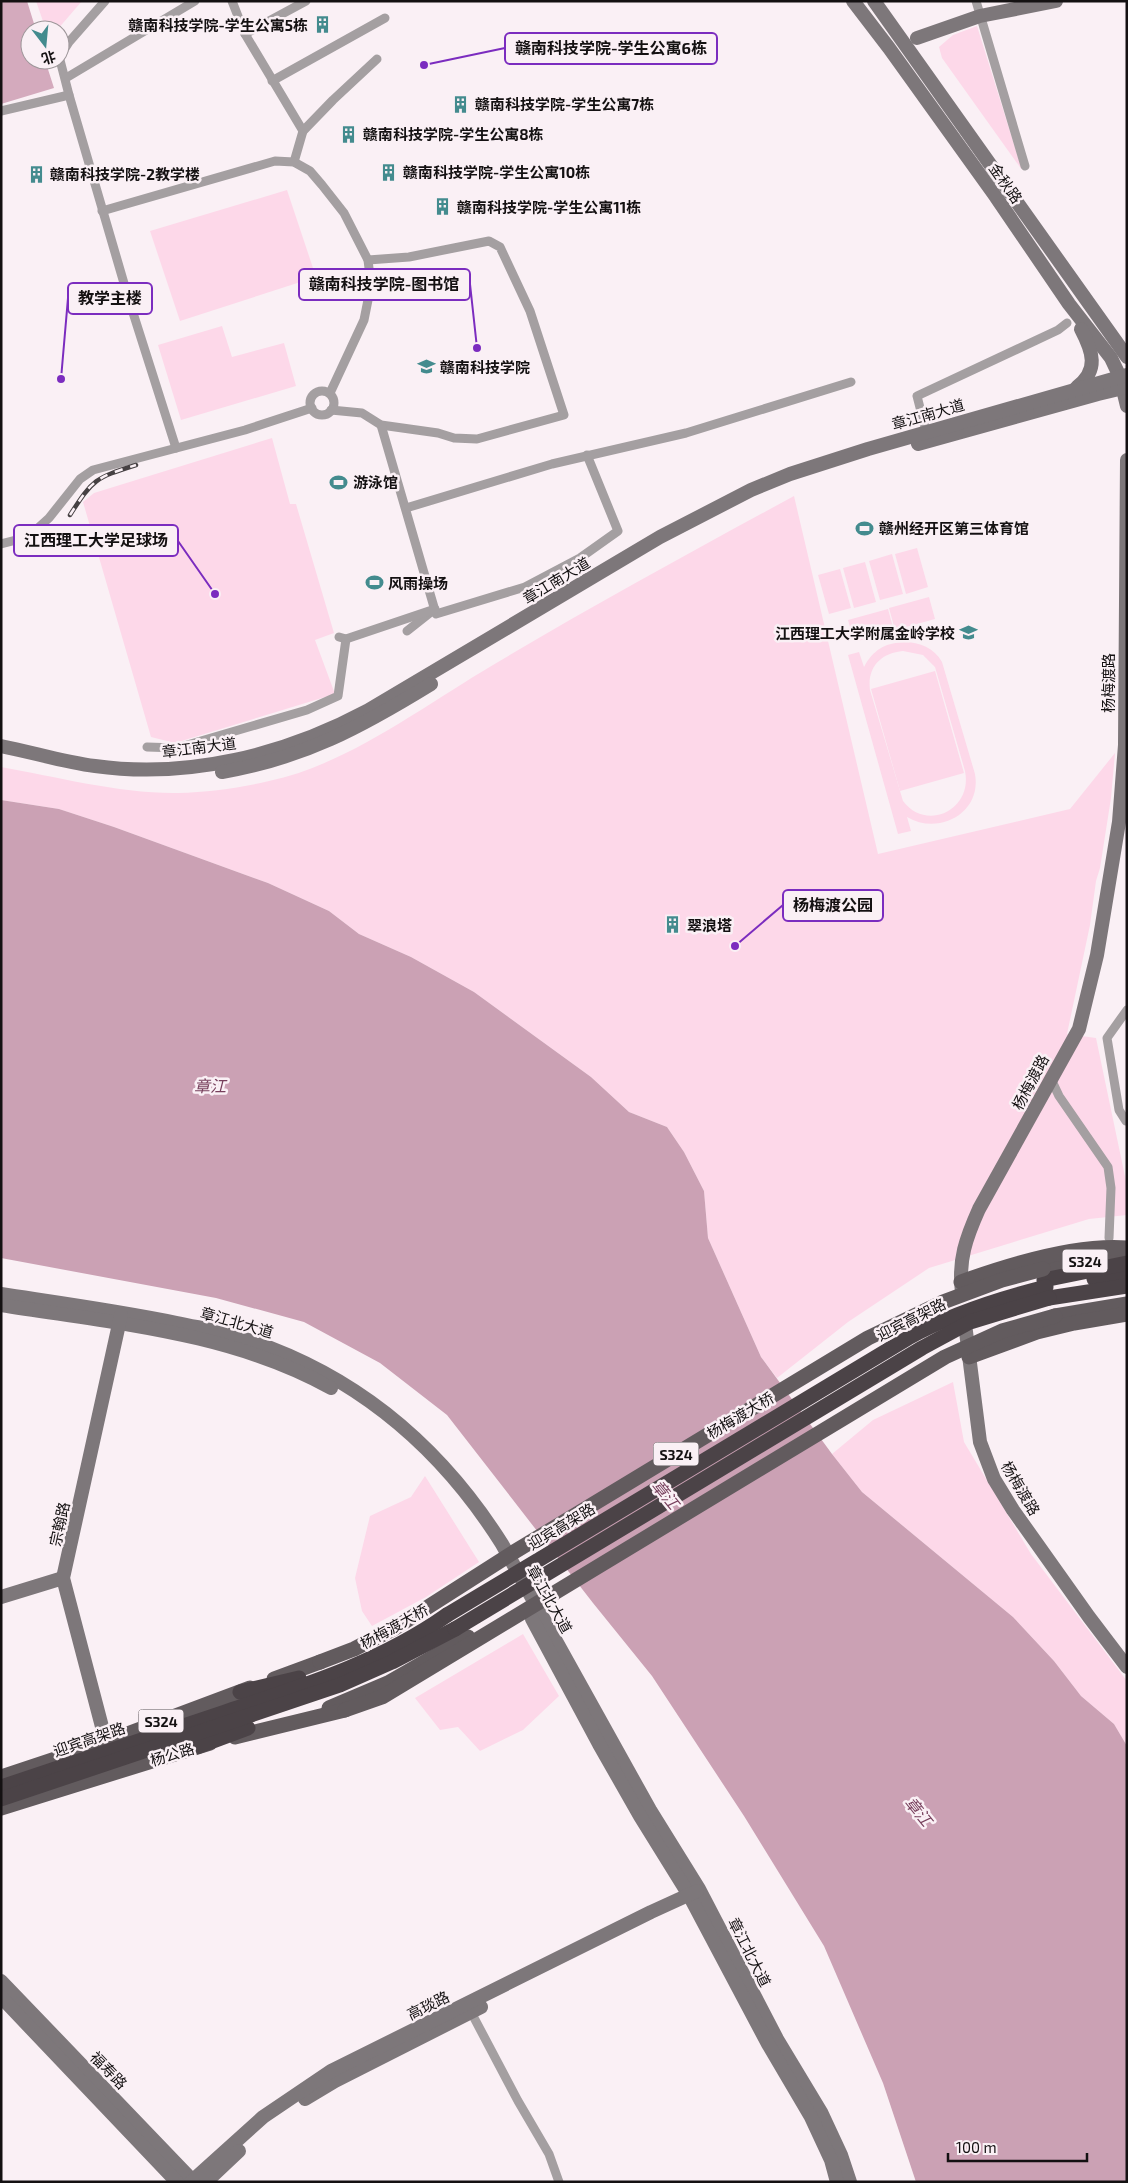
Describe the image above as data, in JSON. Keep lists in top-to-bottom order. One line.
{"streets":{"highway":["迎宾高架路"],"main road":["金秋路","章江南大道","杨梅渡路","S324","章江北大道","杨梅渡大桥","宗翰路","杨公路","高琰路","福寿路"]},"crossings":[["金秋路","章江南大道"],["S324","迎宾高架路"],["S324","杨梅渡大桥"],["S324","宗翰路"],["S324","杨公路"],["迎宾高架路","杨梅渡大桥"],["迎宾高架路","杨公路"],["章江北大道","宗翰路"],["章江北大道","高琰路"],["杨梅渡大桥","杨公路"],["高琰路","福寿路"]],"water":["章江"],"places":{"building":["赣南科技学院-学生公寓5栋","赣南科技学院-学生公寓7栋","赣南科技学院-学生公寓8栋","赣南科技学院-学生公寓10栋","赣南科技学院-2教学楼","赣南科技学院-学生公寓11栋","翠浪塔"],"other":["赣南科技学院-学生公寓6栋","赣南科技学院-图书馆","教学主楼","江西理工大学足球场","杨梅渡公园"],"school or university":["赣南科技学院","江西理工大学附属金岭学校"],"sports":["游泳馆","赣州经开区第三体育馆","风雨操场"]},"scale_bar":"100 m","north":"bottom"}
